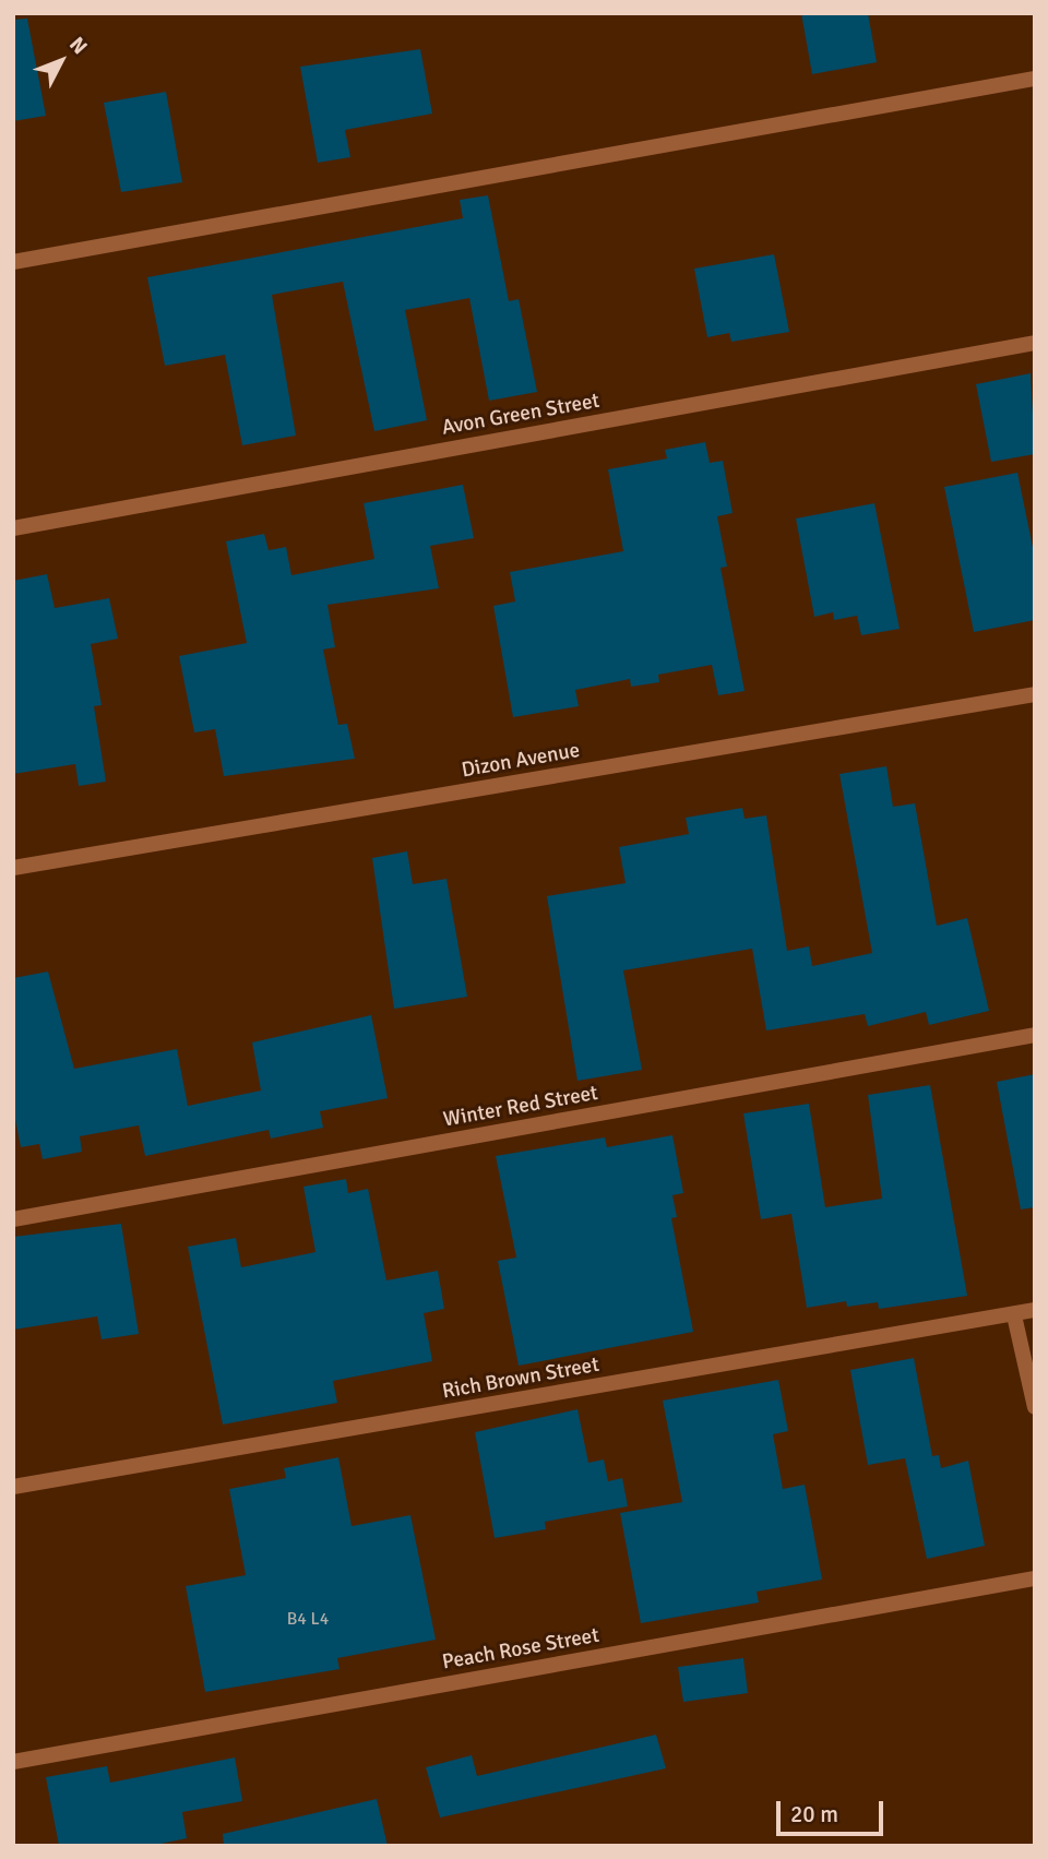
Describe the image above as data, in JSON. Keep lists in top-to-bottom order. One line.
{"streets":{"street":["Avon Green Street","Dizon Avenue","Winter Red Street","Rich Brown Street","Peach Rose Street"]},"house_numbers":["B4 L4"],"scale_bar":"20 m","north":"top right"}
